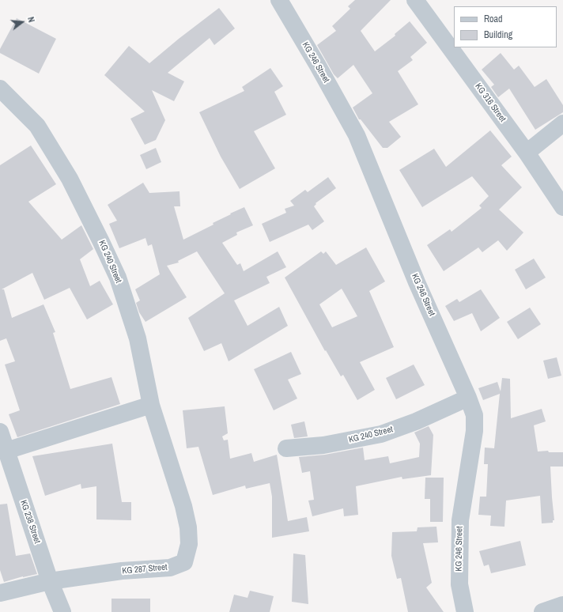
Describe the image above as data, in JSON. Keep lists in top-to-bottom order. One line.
{"streets":{"street":["KG 246 Street","KG 316 Street","KG 240 Street","KG 238 Street","KG 287 Street"]},"crossings":[["KG 246 Street","KG 240 Street"],["KG 240 Street","KG 287 Street"],["KG 238 Street","KG 287 Street"]],"legend":["Road","Building"],"north":"right"}
